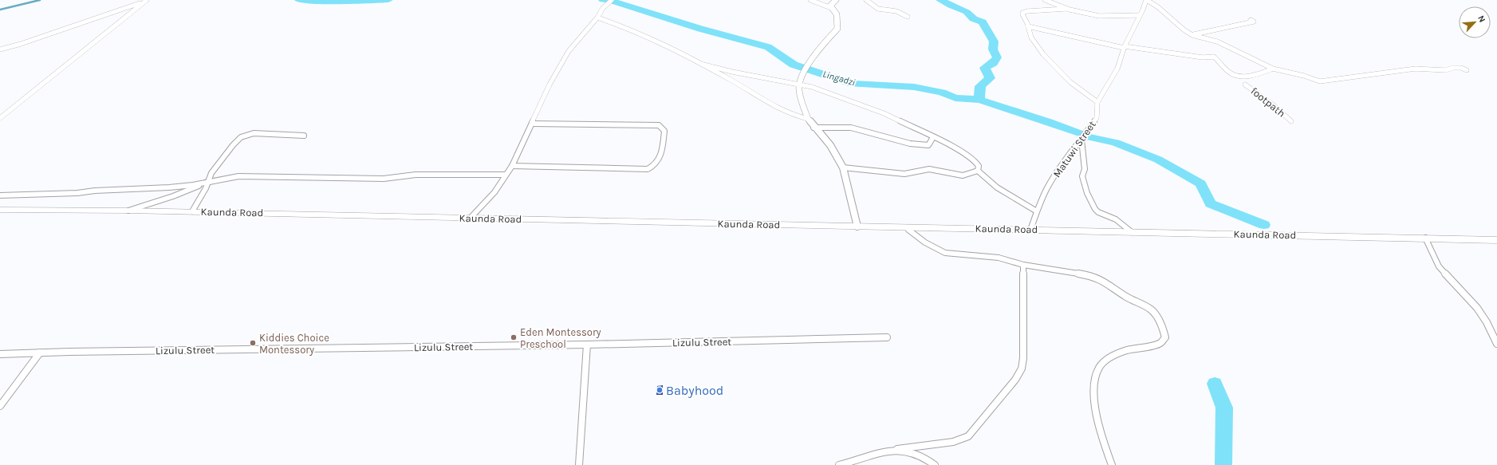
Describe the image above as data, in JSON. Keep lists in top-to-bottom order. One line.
{"streets":{"main road":["Kaunda Road"],"street":["footpath","Matuwi Street","Lizulu Street"]},"crossings":[["Matuwi Street","Kaunda Road"]],"water":["Lingadzi"],"places":["Eden Montessory Preschool","Kiddies Choice Montessory","Babyhood"],"north":"top right"}
